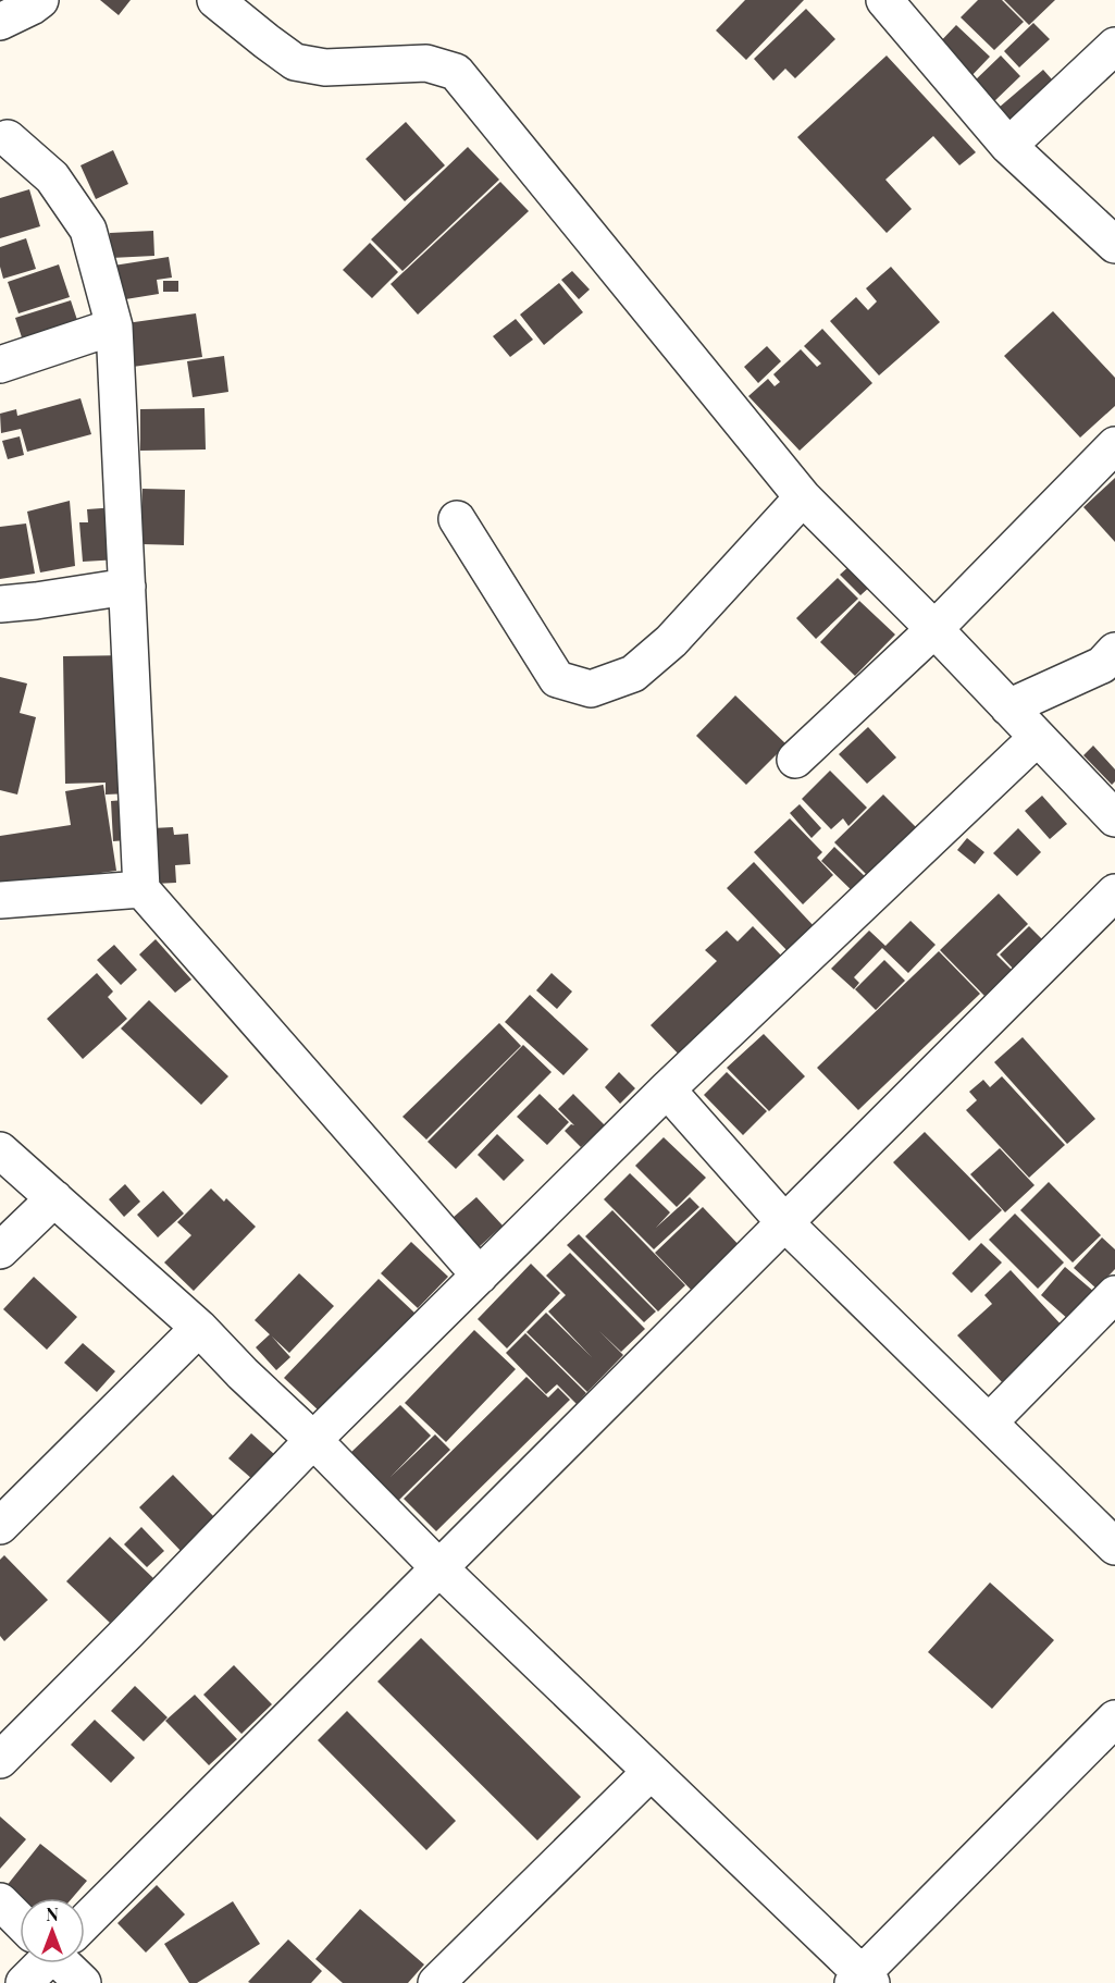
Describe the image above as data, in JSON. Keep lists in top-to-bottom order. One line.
{"north":"top"}
